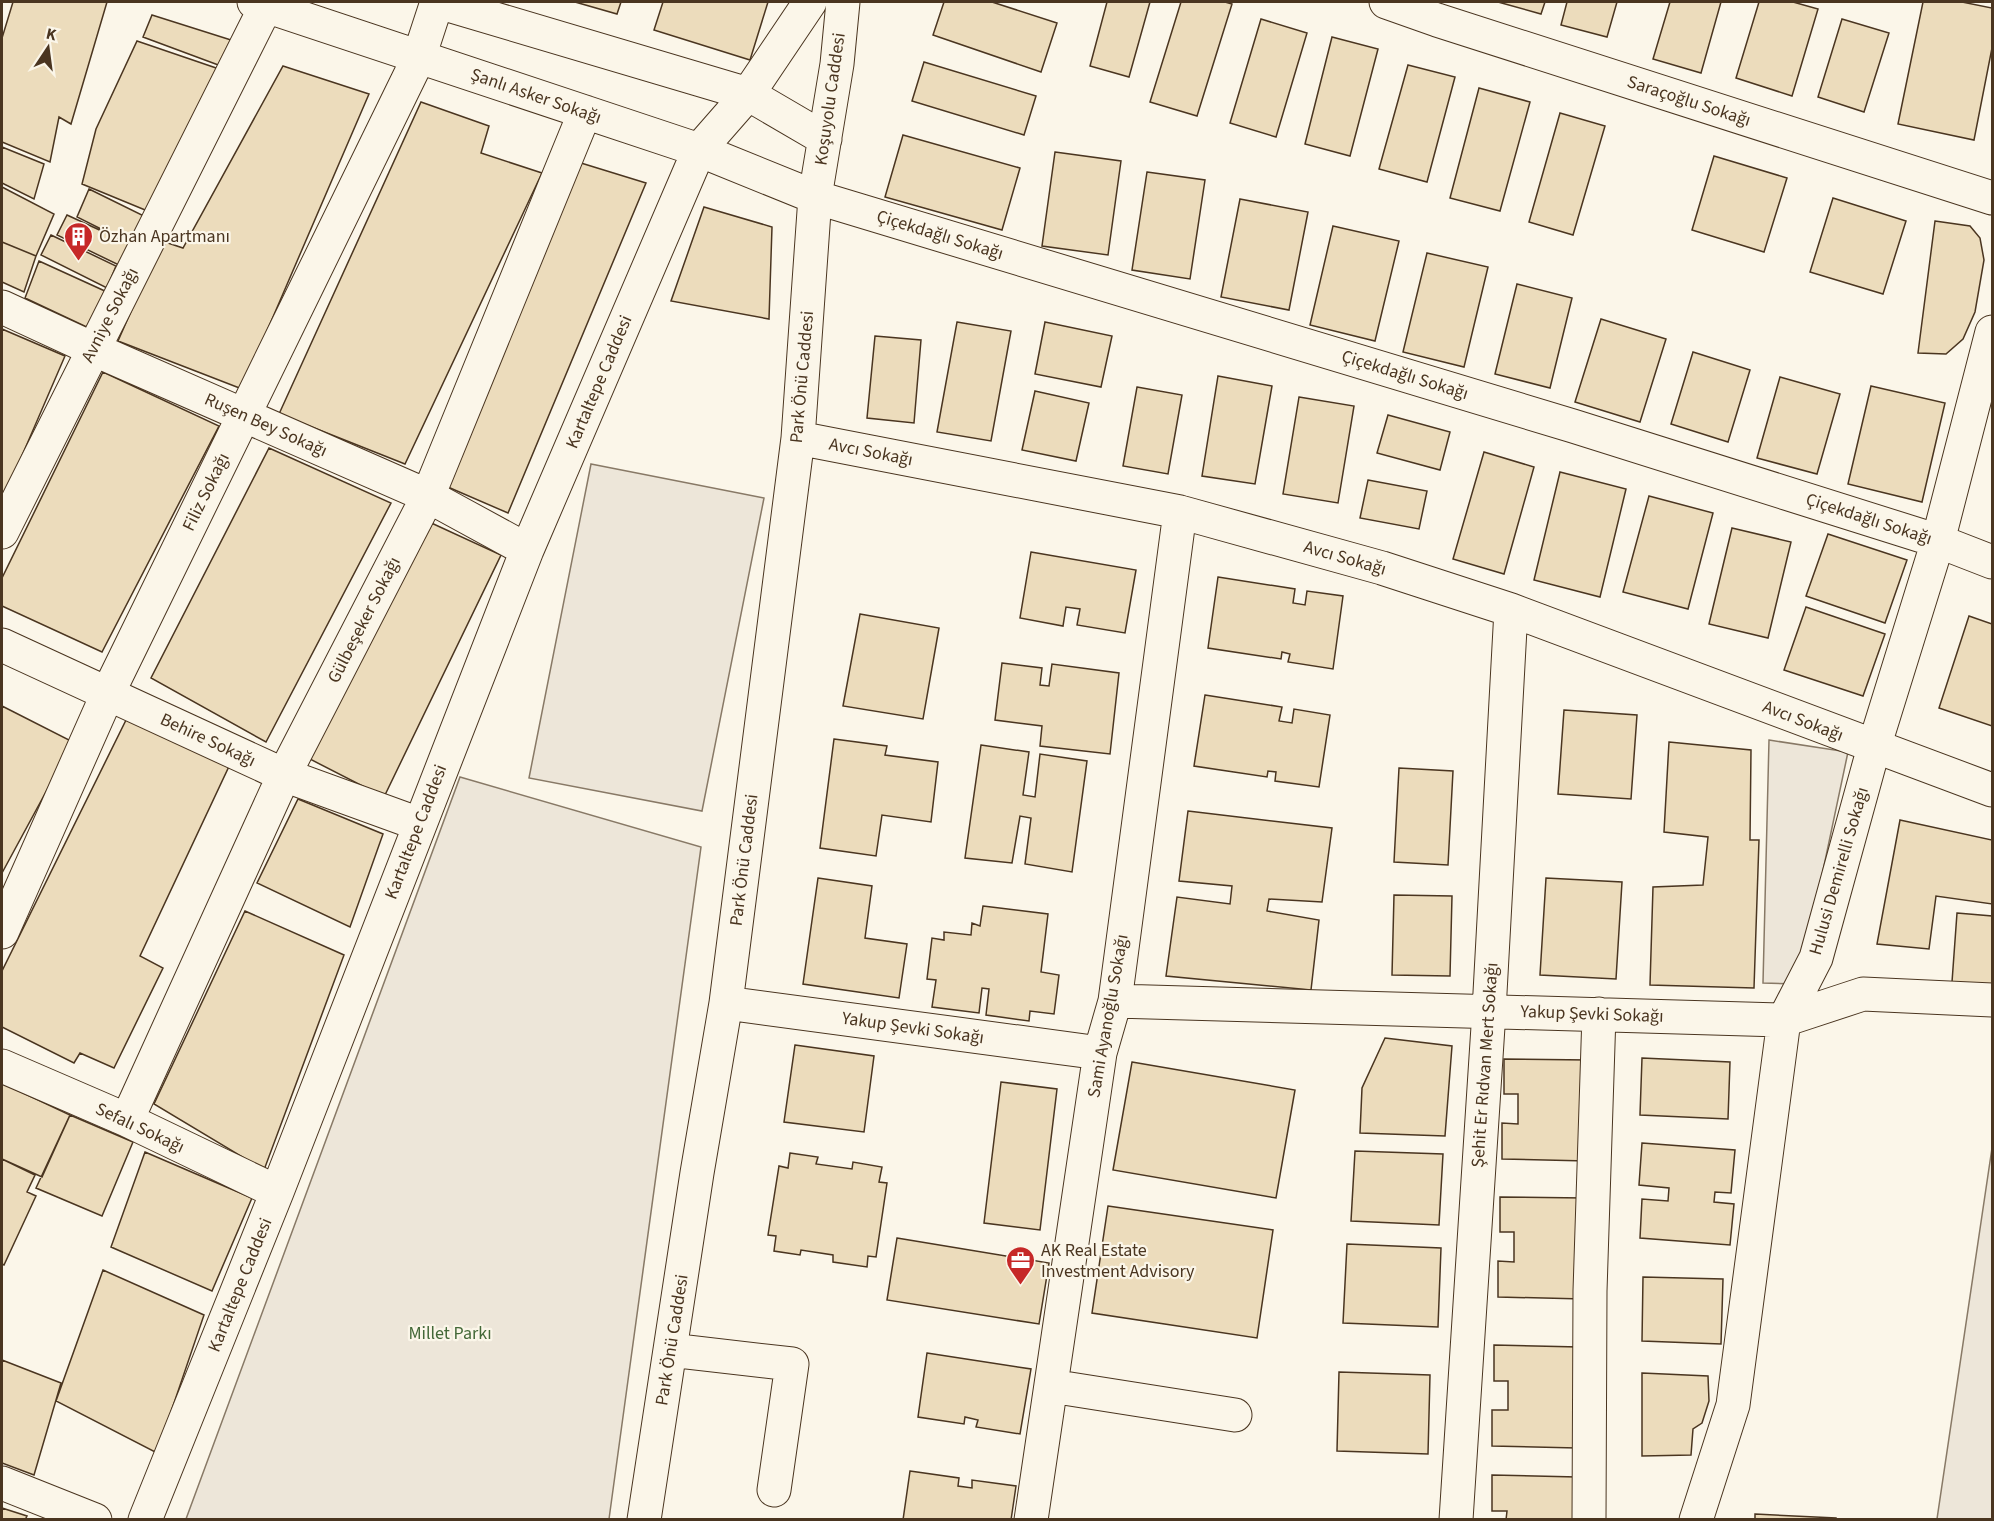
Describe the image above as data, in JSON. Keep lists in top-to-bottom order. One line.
{"streets":{"street":["Şanlı Asker Sokağı","Koşuyolu Caddesi","Saraçoğlu Sokağı","Çiçekdağlı Sokağı","Avniye Sokağı","Park Önü Caddesi","Kartaltepe Caddesi","Ruşen Bey Sokağı","Avcı Sokağı","Filiz Sokağı","Gülbeşeker Sokağı","Behire Sokağı","Hulusi Demirelli Sokağı","Yakup Şevki Sokağı","Sami Ayanoğlu Sokağı","Şehit Er Rıdvan Mert Sokağı","Sefalı Sokağı"]},"crossings":[["Şanlı Asker Sokağı","Koşuyolu Caddesi"],["Şanlı Asker Sokağı","Çiçekdağlı Sokağı"],["Şanlı Asker Sokağı","Avniye Sokağı"],["Şanlı Asker Sokağı","Park Önü Caddesi"],["Şanlı Asker Sokağı","Kartaltepe Caddesi"],["Şanlı Asker Sokağı","Filiz Sokağı"],["Şanlı Asker Sokağı","Gülbeşeker Sokağı"],["Koşuyolu Caddesi","Çiçekdağlı Sokağı"],["Koşuyolu Caddesi","Park Önü Caddesi"],["Çiçekdağlı Sokağı","Park Önü Caddesi"],["Çiçekdağlı Sokağı","Hulusi Demirelli Sokağı"],["Avniye Sokağı","Ruşen Bey Sokağı"],["Park Önü Caddesi","Avcı Sokağı"],["Park Önü Caddesi","Yakup Şevki Sokağı"],["Kartaltepe Caddesi","Ruşen Bey Sokağı"],["Kartaltepe Caddesi","Behire Sokağı"],["Kartaltepe Caddesi","Sefalı Sokağı"],["Ruşen Bey Sokağı","Filiz Sokağı"],["Ruşen Bey Sokağı","Gülbeşeker Sokağı"],["Avcı Sokağı","Hulusi Demirelli Sokağı"],["Avcı Sokağı","Sami Ayanoğlu Sokağı"],["Avcı Sokağı","Şehit Er Rıdvan Mert Sokağı"],["Filiz Sokağı","Behire Sokağı"],["Gülbeşeker Sokağı","Behire Sokağı"],["Gülbeşeker Sokağı","Sefalı Sokağı"],["Hulusi Demirelli Sokağı","Yakup Şevki Sokağı"],["Yakup Şevki Sokağı","Sami Ayanoğlu Sokağı"],["Yakup Şevki Sokağı","Şehit Er Rıdvan Mert Sokağı"]],"parks":["Millet Parkı"],"places":{"building":["Özhan Apartmanı"],"office":["AK Real Estate Investment Advisory"]},"north":"top"}
